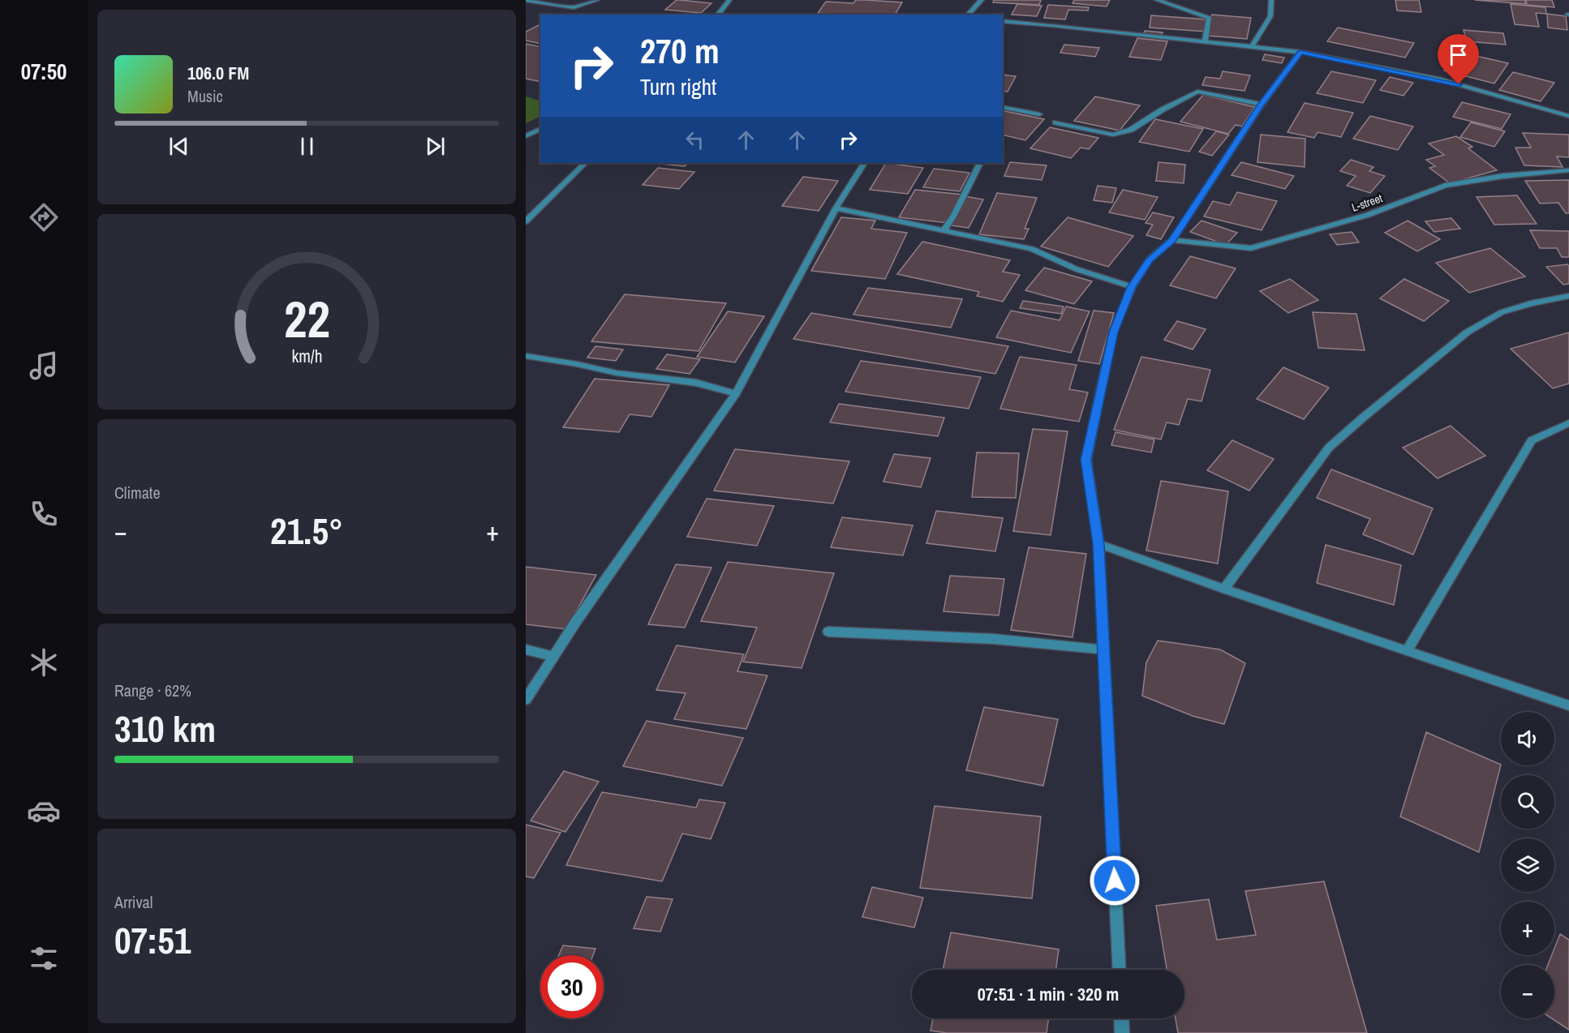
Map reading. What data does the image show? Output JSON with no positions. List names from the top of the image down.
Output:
{
  "streets": {
    "street": ["L-street"]
  },
  "page": {
    "tabs": "07:50",
    "turn": ["270 m", "Turn right"],
    "song": ["106.0 FM", "Music"],
    "tile": [
      "Climate",
      ["Range · 62%", "310 km"],
      ["Arrival", "07:51"]
    ],
    "heat": ["−", "21.5°", "+"],
    "map_buttons": ["+", "−"],
    "limit": "30",
    "trip": "07:51 · 1 min · 320 m",
    "gauge": ["22", "km/h"]
  }
}
